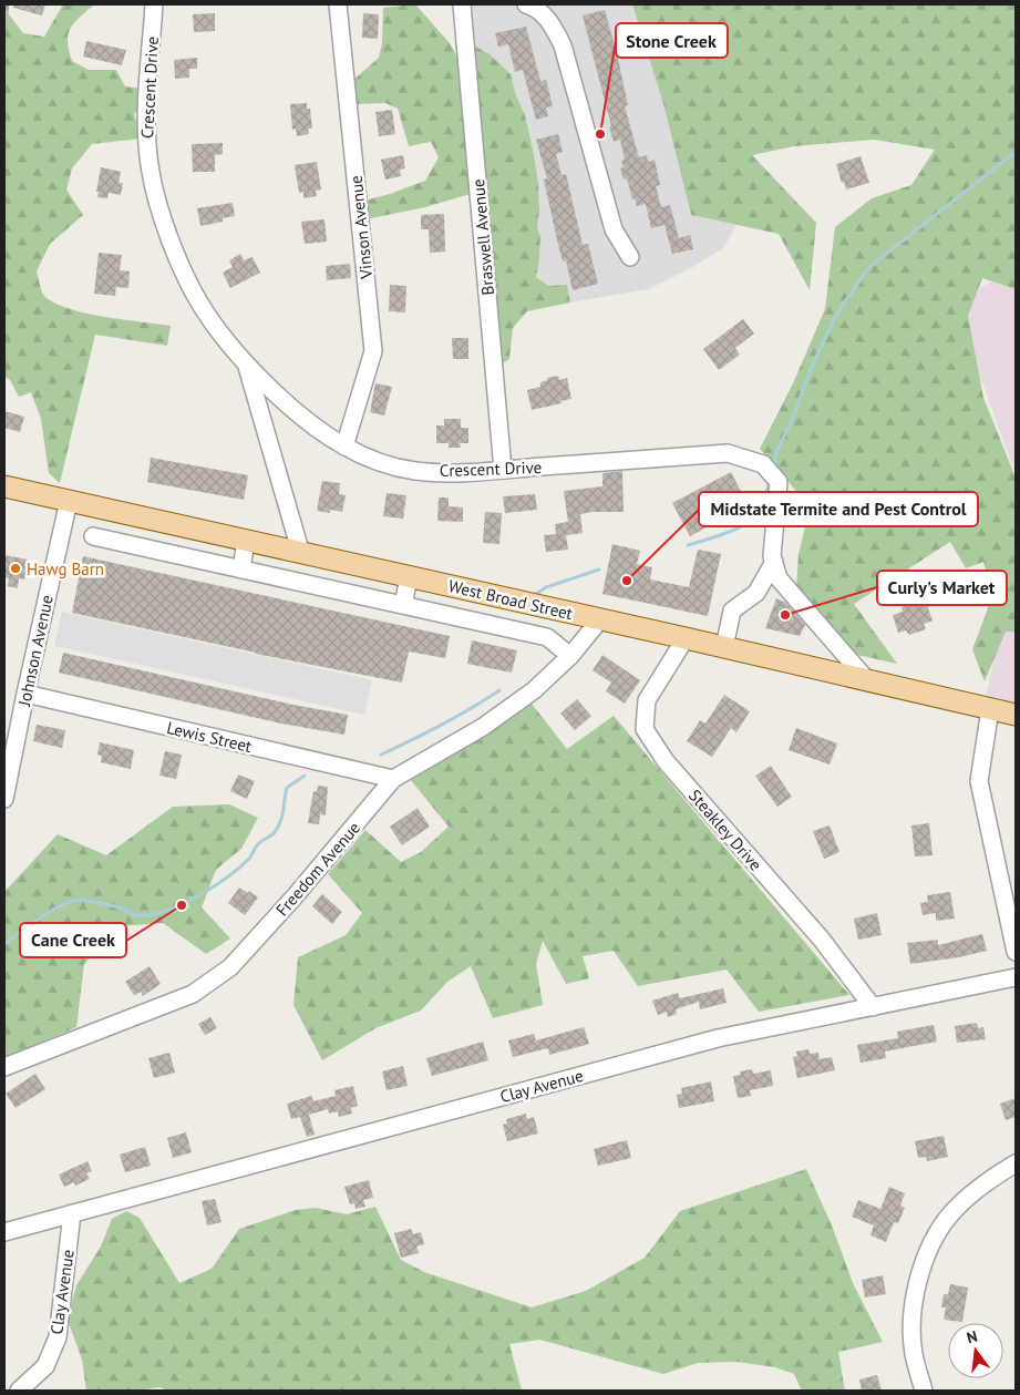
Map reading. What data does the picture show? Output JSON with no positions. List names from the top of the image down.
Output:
{
  "streets": {
    "main road": ["West Broad Street"],
    "street": [
      "Crescent Drive",
      "Vinson Avenue",
      "Braswell Avenue",
      "Johnson Avenue",
      "Lewis Street",
      "Steakley Drive",
      "Freedom Avenue",
      "Clay Avenue"
    ]
  },
  "crossings": [
    ["Crescent Drive", "Vinson Avenue"],
    ["Crescent Drive", "Braswell Avenue"],
    ["Crescent Drive", "West Broad Street"],
    ["West Broad Street", "Johnson Avenue"],
    ["West Broad Street", "Steakley Drive"],
    ["West Broad Street", "Freedom Avenue"],
    ["Johnson Avenue", "Lewis Street"],
    ["Lewis Street", "Freedom Avenue"],
    ["Steakley Drive", "Clay Avenue"]
  ],
  "places": [
    "Stone Creek",
    "Hawg Barn",
    "Midstate Termite and Pest Control",
    "Curly's Market",
    "Cane Creek"
  ],
  "north": "top"
}
